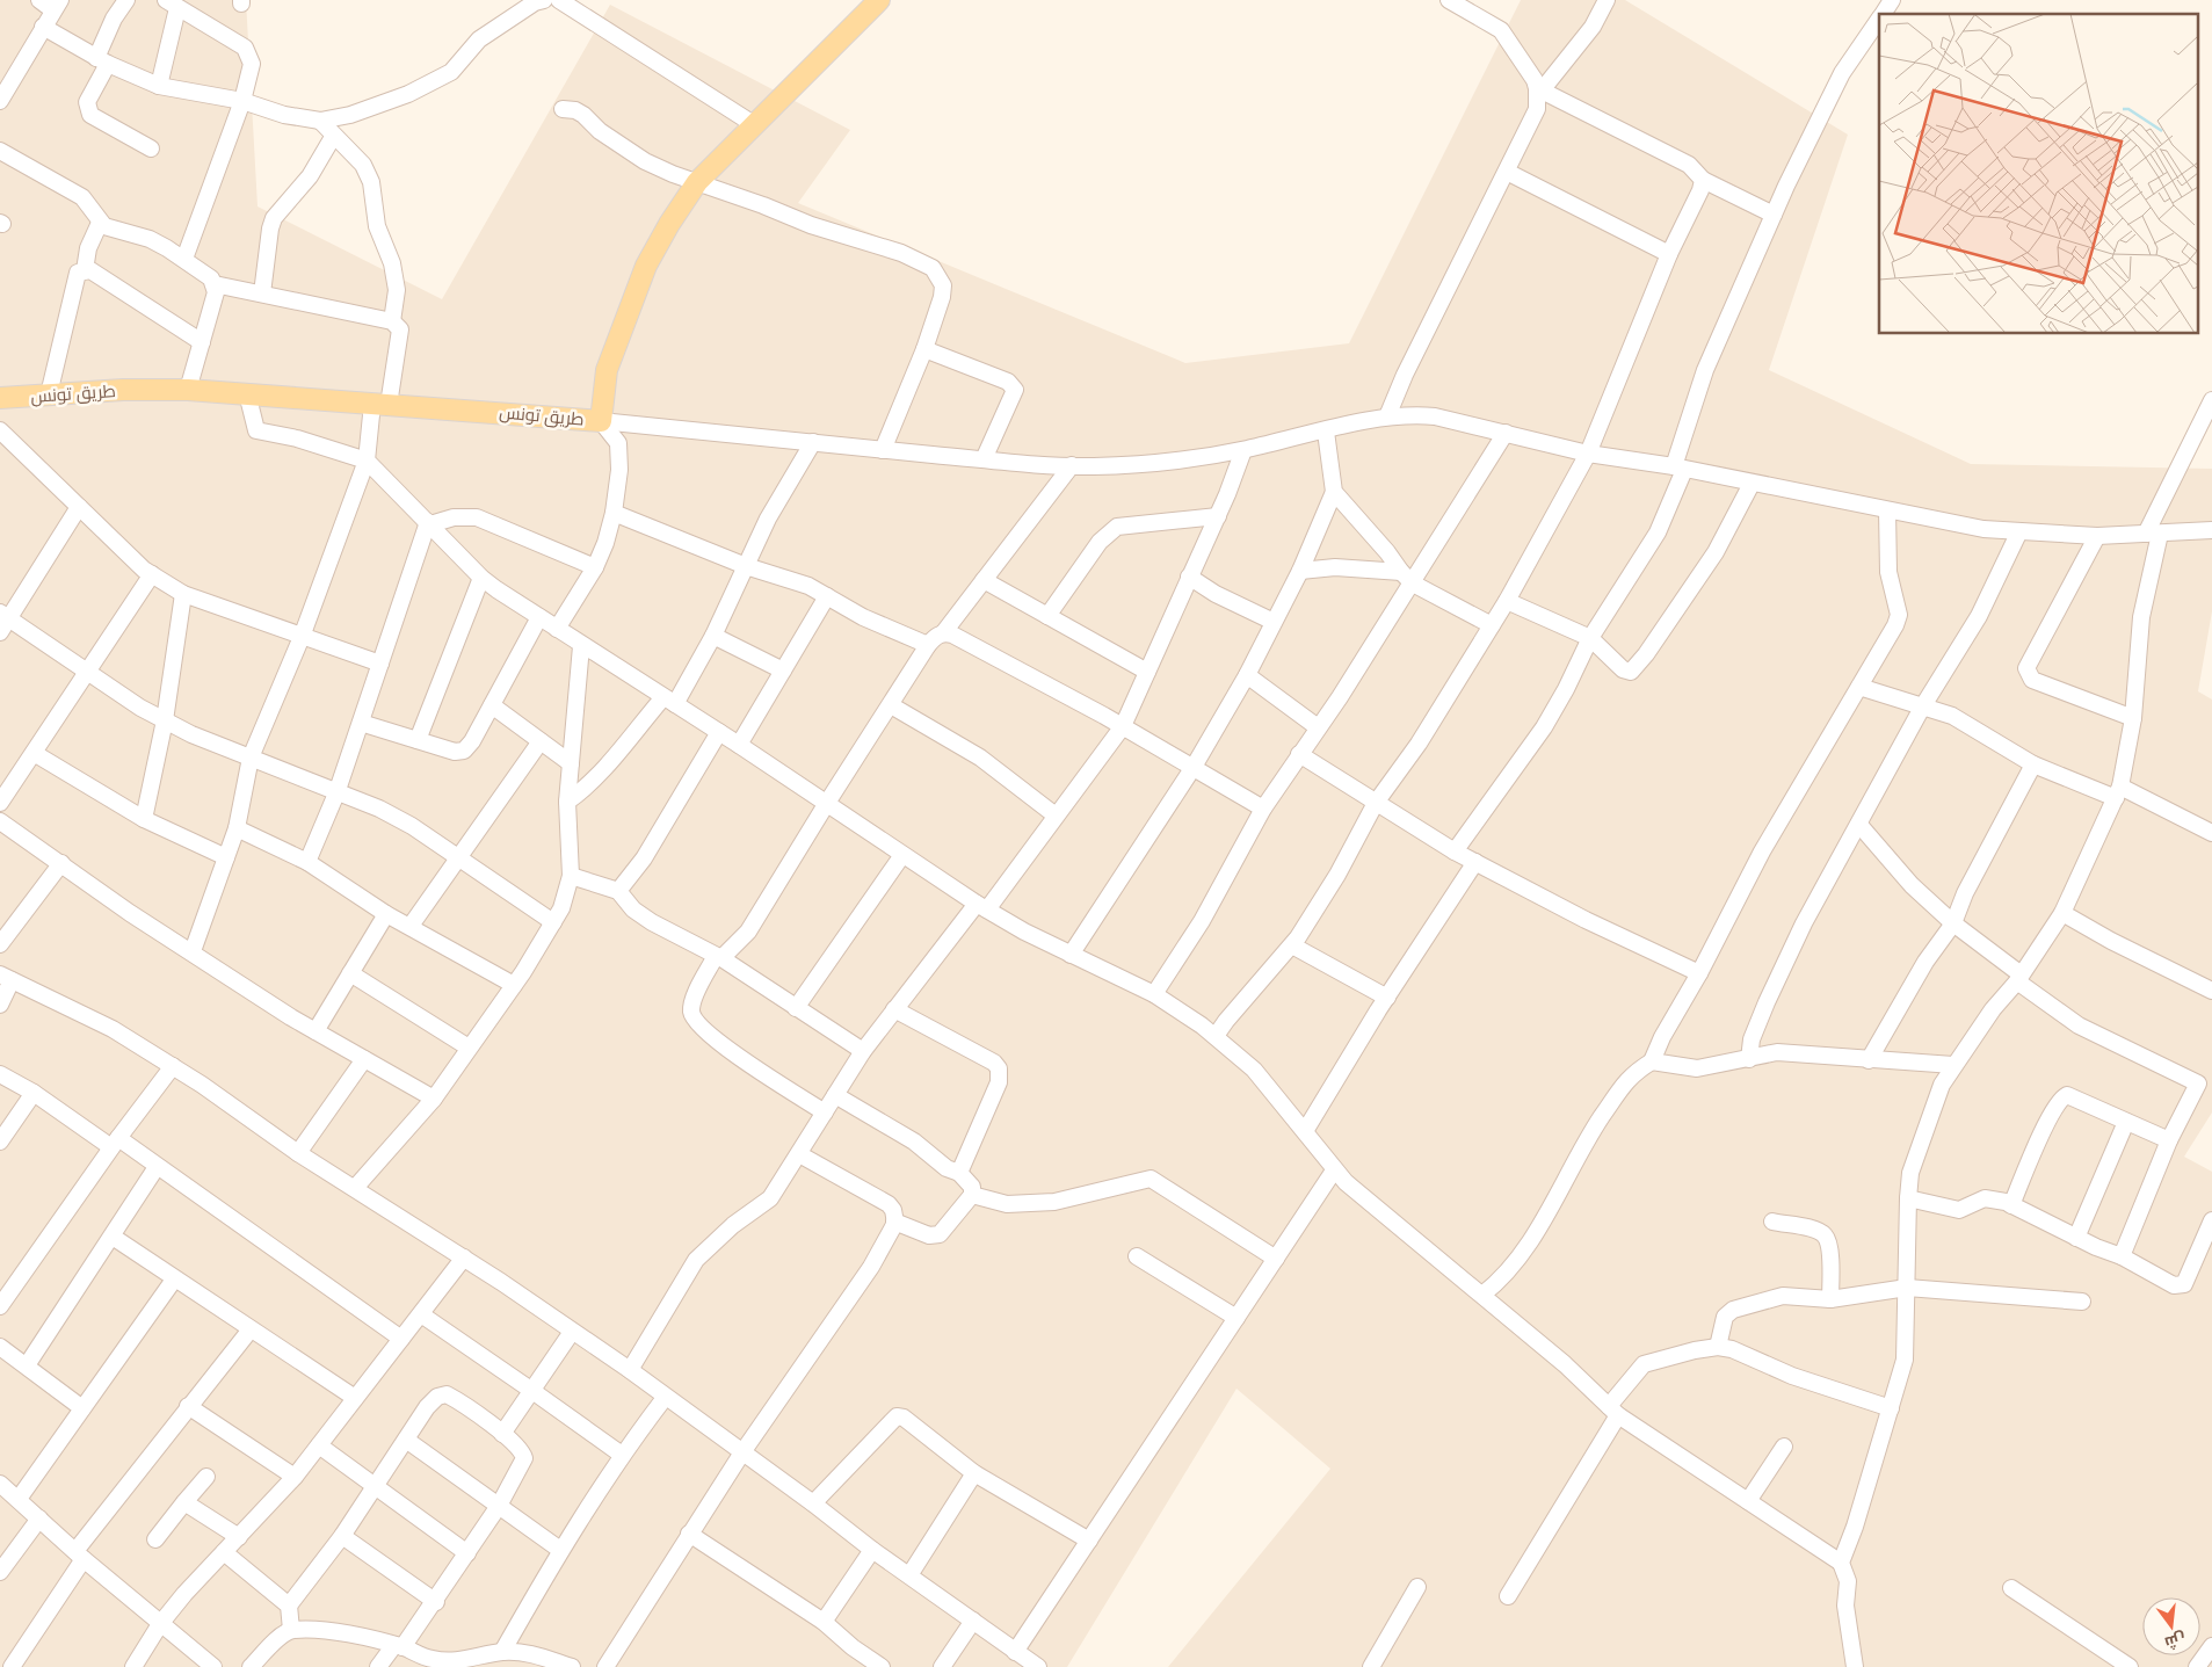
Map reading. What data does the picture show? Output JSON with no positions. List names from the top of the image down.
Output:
{
  "streets": {
    "main road": ["طريق تونس"]
  },
  "north": "bottom"
}
